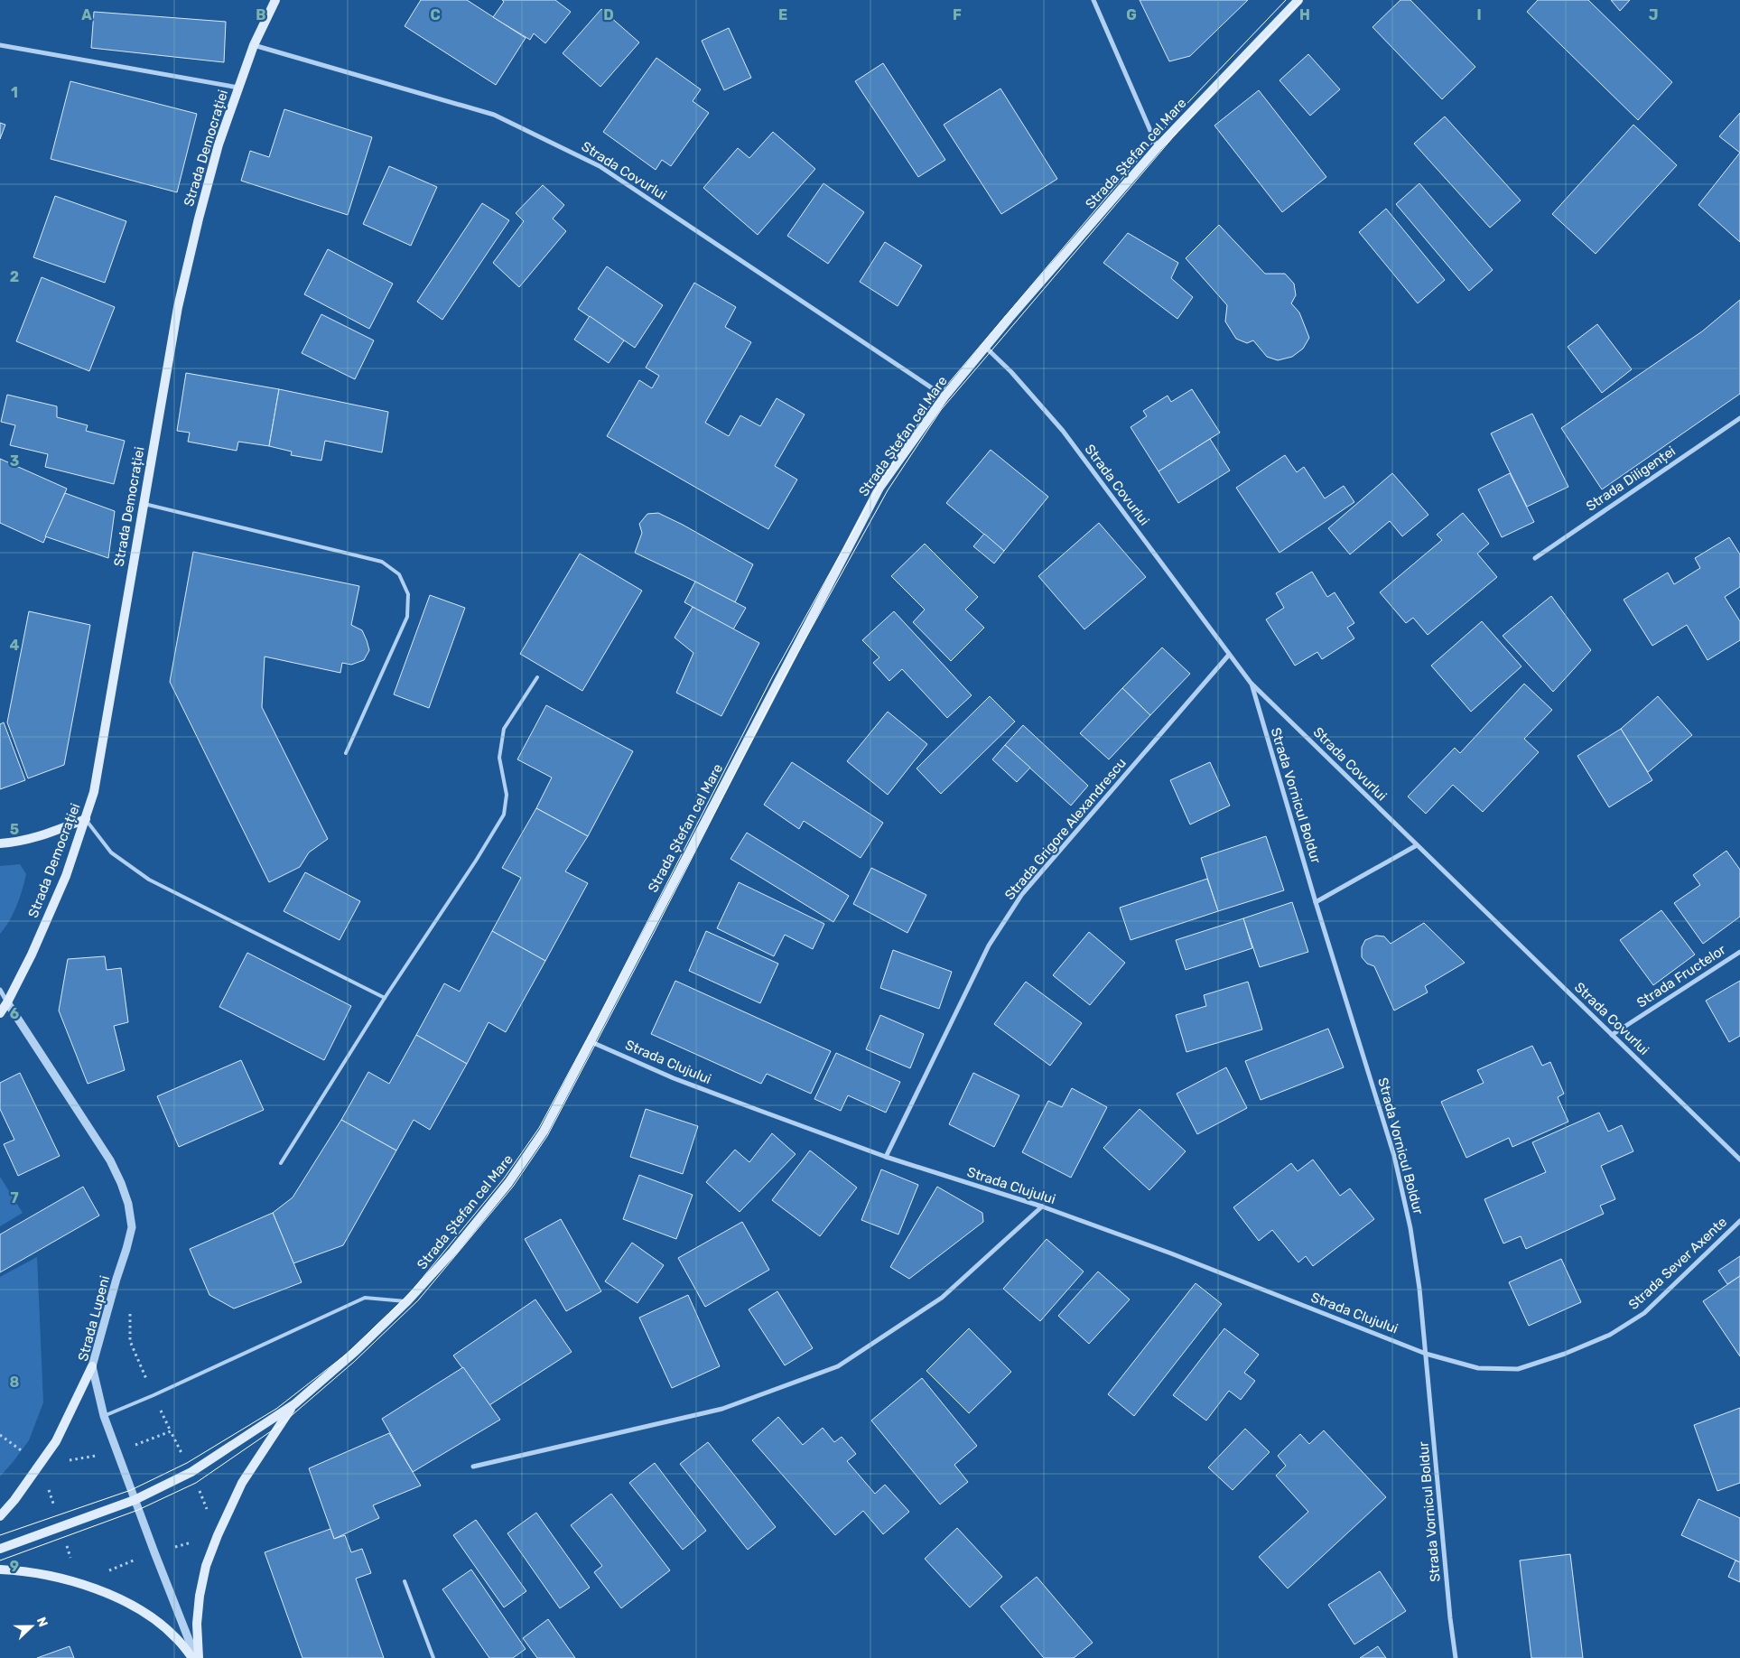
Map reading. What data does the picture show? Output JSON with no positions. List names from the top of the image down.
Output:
{
  "streets": {
    "main road": ["Strada Democrației", "Strada Ștefan cel Mare"],
    "street": [
      "Strada Covurlui",
      "Strada Diligenței",
      "Strada Vornicul Boldur",
      "Strada Grigore Alexandrescu",
      "Strada Fructelor",
      "Strada Clujului",
      "Strada Sever Axente",
      "Strada Lupeni"
    ]
  },
  "crossings": [
    ["Strada Democrației", "Strada Covurlui"],
    ["Strada Democrației", "Strada Lupeni"],
    ["Strada Ștefan cel Mare", "Strada Covurlui"],
    ["Strada Ștefan cel Mare", "Strada Clujului"],
    ["Strada Ștefan cel Mare", "Strada Lupeni"],
    ["Strada Covurlui", "Strada Vornicul Boldur"],
    ["Strada Covurlui", "Strada Grigore Alexandrescu"],
    ["Strada Covurlui", "Strada Fructelor"],
    ["Strada Vornicul Boldur", "Strada Clujului"],
    ["Strada Vornicul Boldur", "Strada Sever Axente"],
    ["Strada Grigore Alexandrescu", "Strada Clujului"],
    ["Strada Clujului", "Strada Sever Axente"]
  ],
  "north": "right",
  "grid": {
    "columns": [
      "A",
      "B",
      "C",
      "D",
      "E",
      "F",
      "G",
      "H",
      "I",
      "J"
    ],
    "rows": [
      "1",
      "2",
      "3",
      "4",
      "5",
      "6",
      "7",
      "8",
      "9"
    ]
  }
}
